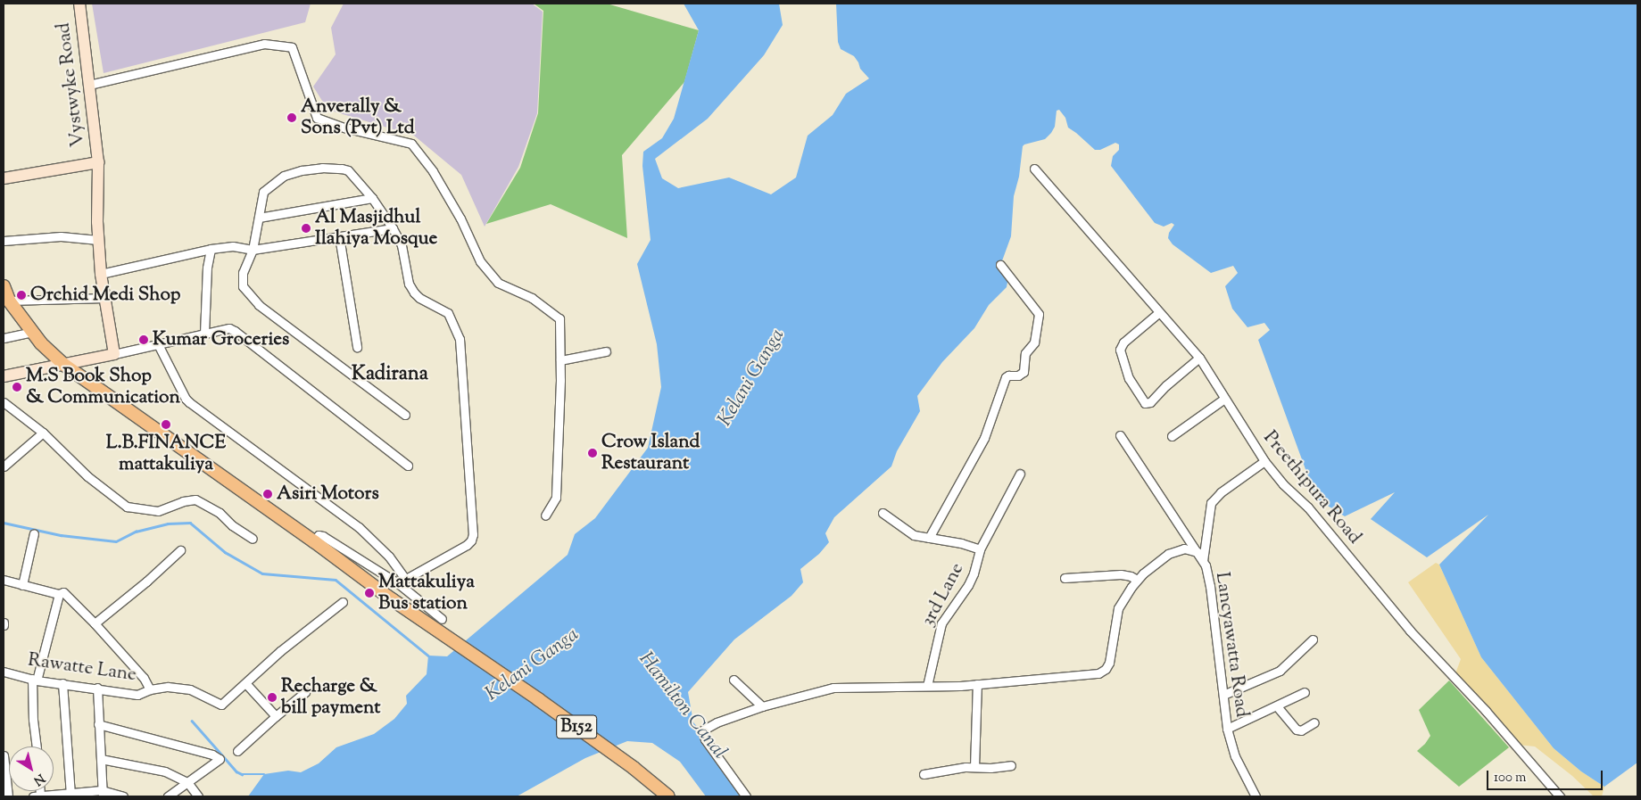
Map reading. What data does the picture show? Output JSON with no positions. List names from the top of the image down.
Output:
{
  "streets": {
    "main road": ["B152"],
    "street": [
      "Vystwyke Road",
      "Preethipura Road",
      "3rd Lane",
      "Lancyawatta Road",
      "Rawatte Lane"
    ]
  },
  "districts": ["Kadirana"],
  "water": ["Kelani Ganga", "Hamilton Canal"],
  "places": [
    "Anverally & Sons (Pvt) Ltd",
    "Al Masjidhul Ilahiya Mosque",
    "Orchid Medi Shop",
    "Kumar Groceries",
    "M.S Book Shop & Communication",
    "L.B.FINANCE mattakuliya",
    "Crow Island Restaurant",
    "Asiri Motors",
    "Mattakuliya Bus station",
    "Recharge & bill payment"
  ],
  "scale_bar": "100 m",
  "north": "bottom right"
}
